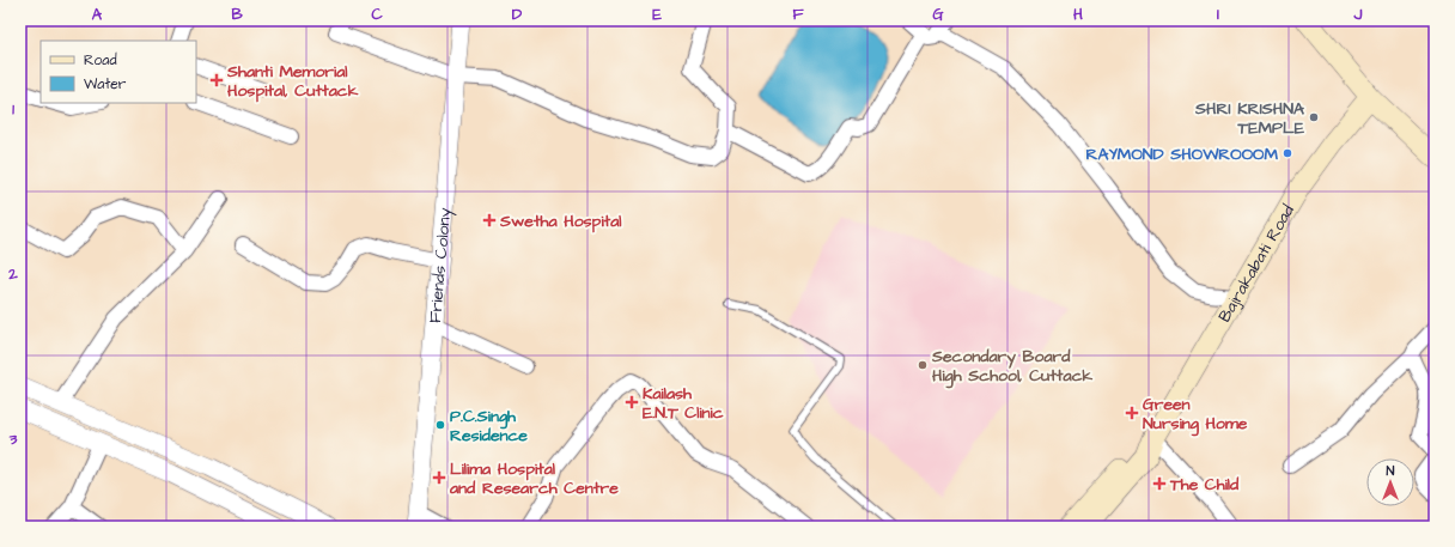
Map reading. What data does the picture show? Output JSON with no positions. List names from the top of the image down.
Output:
{
  "streets": {
    "main road": ["Bajrakabati Road"],
    "street": ["Friends Colony"]
  },
  "places": {
    "health": [
      "Shanti Memorial Hospital, Cuttack",
      "Swetha Hospital",
      "Kailash E.N.T Clinic",
      "Green Nursing Home",
      "Lilima Hospital and Research Centre",
      "The Child"
    ],
    "other": [
      "SHRI KRISHNA TEMPLE",
      "RAYMOND SHOWROOOM",
      "Secondary Board High School, Cuttack",
      "P.C.Singh Residence"
    ]
  },
  "legend": ["Road", "Water"],
  "north": "top",
  "grid": {
    "columns": [
      "A",
      "B",
      "C",
      "D",
      "E",
      "F",
      "G",
      "H",
      "I",
      "J"
    ],
    "rows": ["1", "2", "3"]
  }
}
